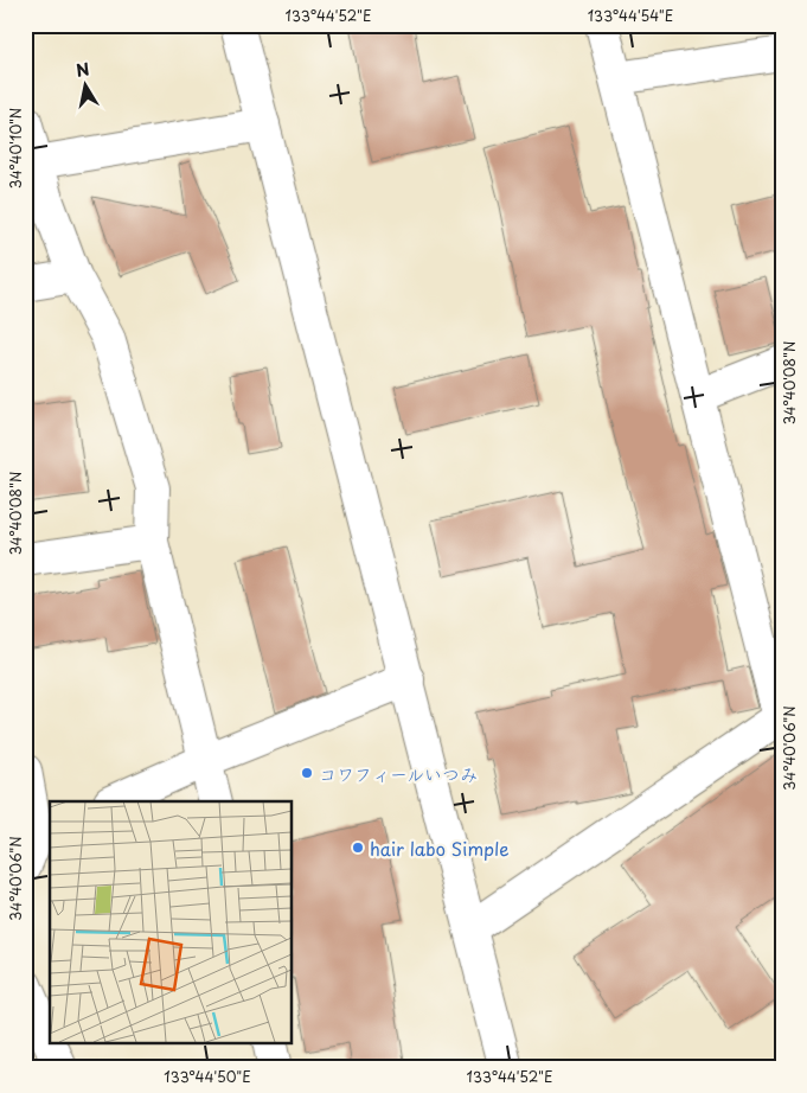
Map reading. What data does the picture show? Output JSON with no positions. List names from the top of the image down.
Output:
{
  "places": ["コワフィールいつみ", "hair labo Simple"],
  "north": "top",
  "coordinates": [
    "133°44'52\"E",
    "133°44'54\"E",
    "34°40'10\"N",
    "34°40'08\"N",
    "34°40'06\"N",
    "133°44'50\"E"
  ]
}
